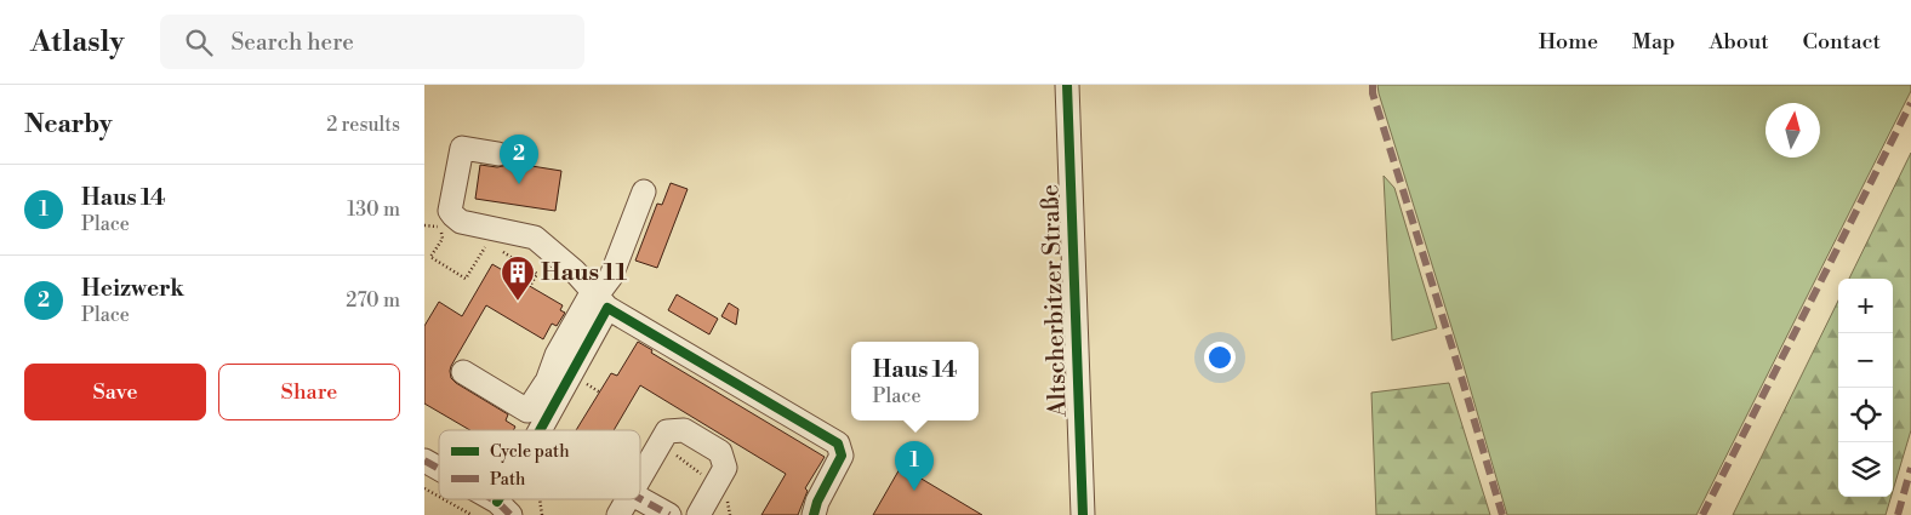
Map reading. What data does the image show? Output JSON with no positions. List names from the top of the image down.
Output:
{
  "streets": {
    "street": ["Altscherbitzer Straße"]
  },
  "places": {
    "building": ["Haus 11"]
  },
  "legend": ["Cycle path", "Path"],
  "north": "top",
  "page": {
    "header": "Atlasly",
    "search": "Search here",
    "nav": [
      "Home",
      "Map",
      "About",
      "Contact"
    ],
    "heading": ["Nearby", "2 results"],
    "pins": ["2", "1"],
    "list": [
      {
        "mark": "1",
        "name": "Haus 14",
        "note": "Place",
        "value": "130 m"
      },
      {
        "mark": "2",
        "name": "Heizwerk",
        "note": "Place",
        "value": "270 m"
      }
    ],
    "map_buttons": ["+", "−"],
    "popup": ["Haus 14", "Place"],
    "buttons": ["Save", "Share"]
  }
}
